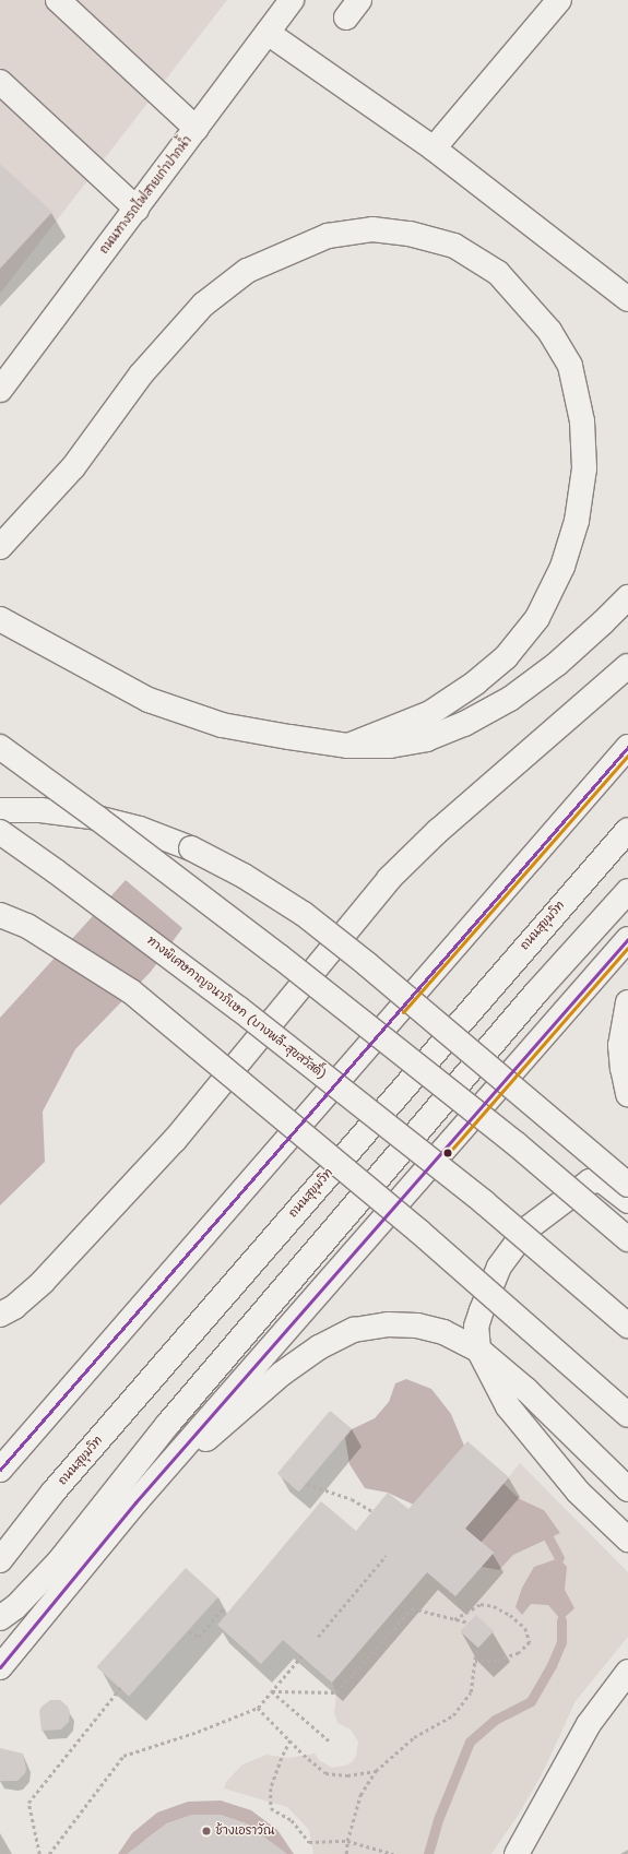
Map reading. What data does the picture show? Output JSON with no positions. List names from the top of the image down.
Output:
{
  "streets": {
    "main road": ["ถนนทางรถไฟสายเก่าปากน้ำ", "ถนนสุขุมวิท", "ทางพิเศษกาญจนาภิเษก (บางพลี-สุขสวัสดิ์)"]
  },
  "places": ["ช้างเอราวัณ"]
}
